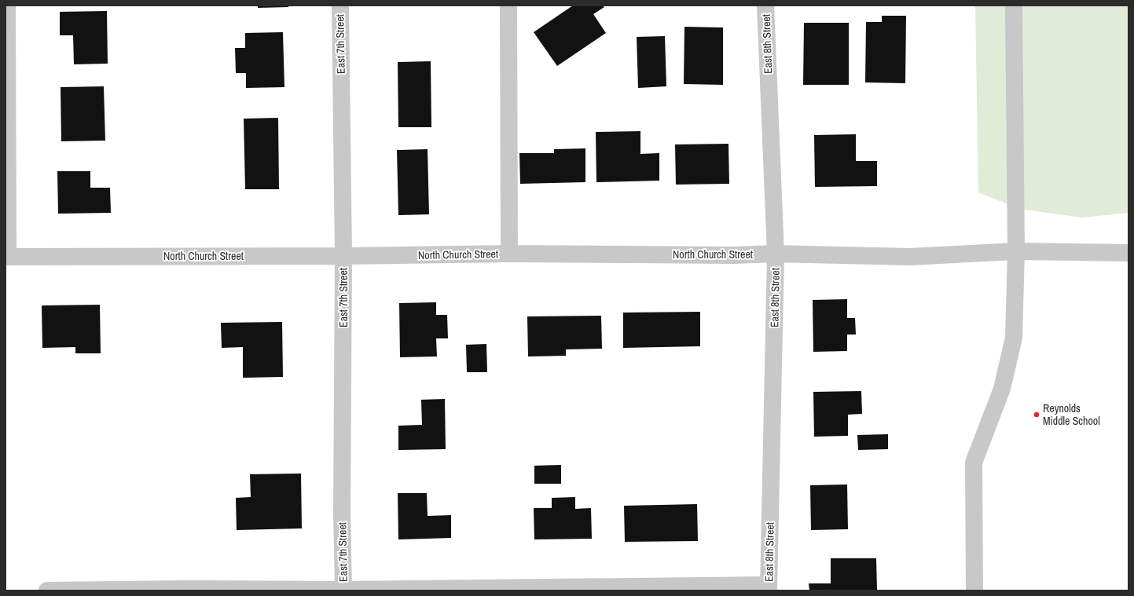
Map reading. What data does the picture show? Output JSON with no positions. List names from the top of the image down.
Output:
{
  "streets": {
    "street": ["East 7th Street", "East 8th Street", "North Church Street"]
  },
  "crossings": [
    ["East 7th Street", "North Church Street"],
    ["East 8th Street", "North Church Street"]
  ],
  "places": ["Reynolds Middle School"]
}
